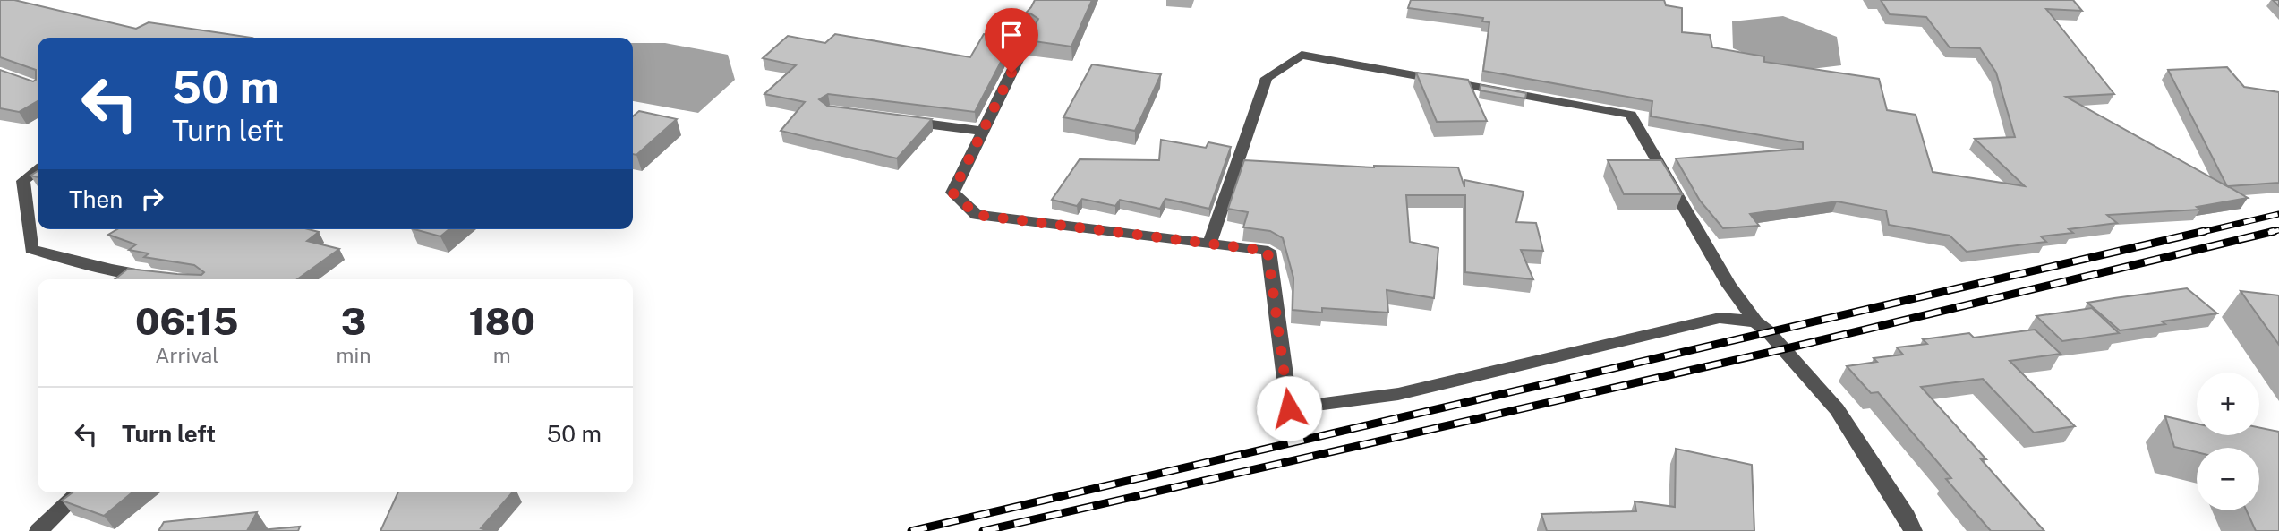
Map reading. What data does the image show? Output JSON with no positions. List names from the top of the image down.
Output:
{
  "page": {
    "turn": ["50 m", "Turn left"],
    "then": "Then",
    "eta": [
      "06:15",
      "Arrival",
      "3",
      "min",
      "180",
      "m"
    ],
    "map_buttons": ["+", "−"],
    "list": [
      {
        "name": "Turn left",
        "value": "50 m"
      }
    ]
  }
}
